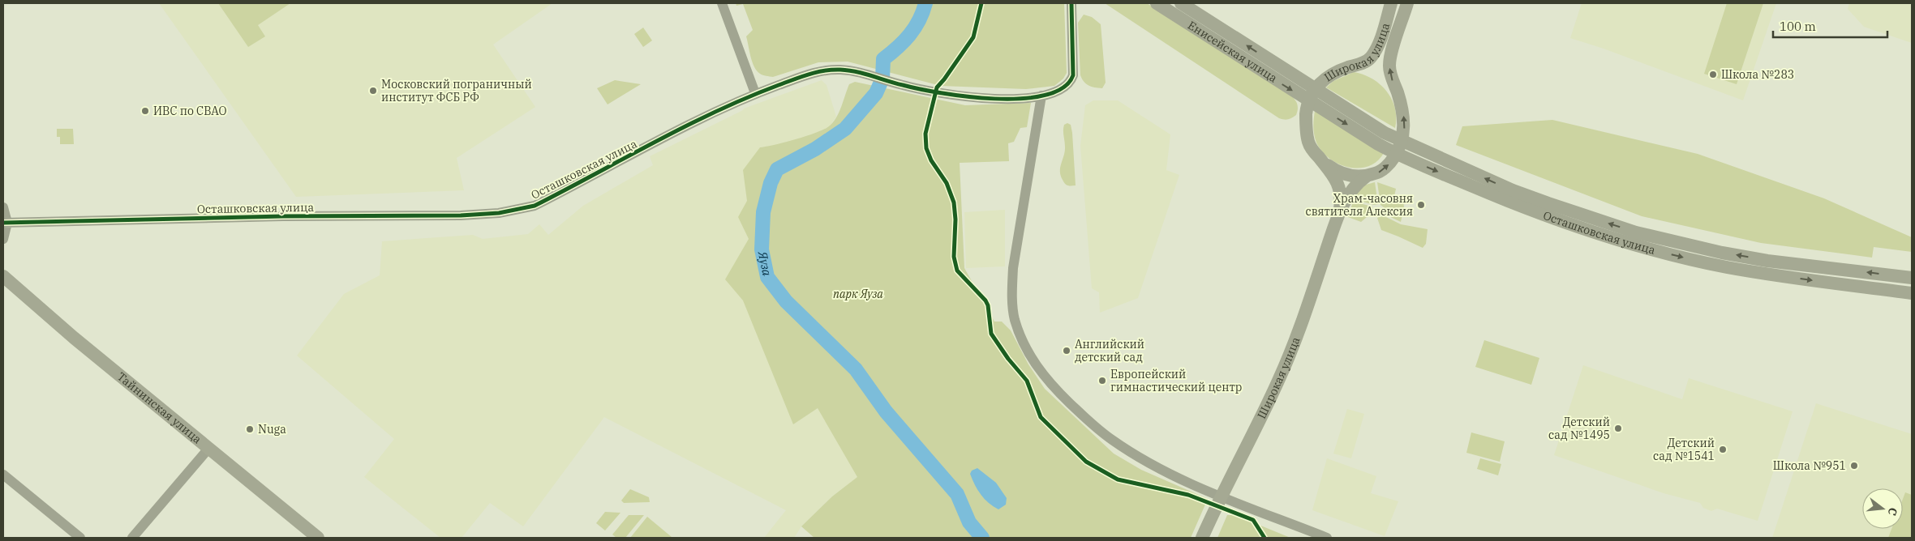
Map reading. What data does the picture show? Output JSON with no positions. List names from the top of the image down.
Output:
{
  "streets": {
    "main road": [
      "Широкая улица",
      "Енисейская улица",
      "Осташковская улица",
      "Тайнинская улица"
    ]
  },
  "crossings": [
    ["Широкая улица", "Енисейская улица"],
    ["Широкая улица", "Осташковская улица"],
    ["Енисейская улица", "Осташковская улица"]
  ],
  "water": ["Яуза"],
  "parks": ["парк Яуза"],
  "places": [
    "Школа №283",
    "Московский пограничный институт ФСБ РФ",
    "ИВС по СВАО",
    "Храм-часовня святителя Алексия",
    "Английский детский сад",
    "Европейский гимнастический центр",
    "Детский сад №1495",
    "Nuga",
    "Детский сад №1541",
    "Школа №951"
  ],
  "scale_bar": "100 m",
  "north": "right"
}
